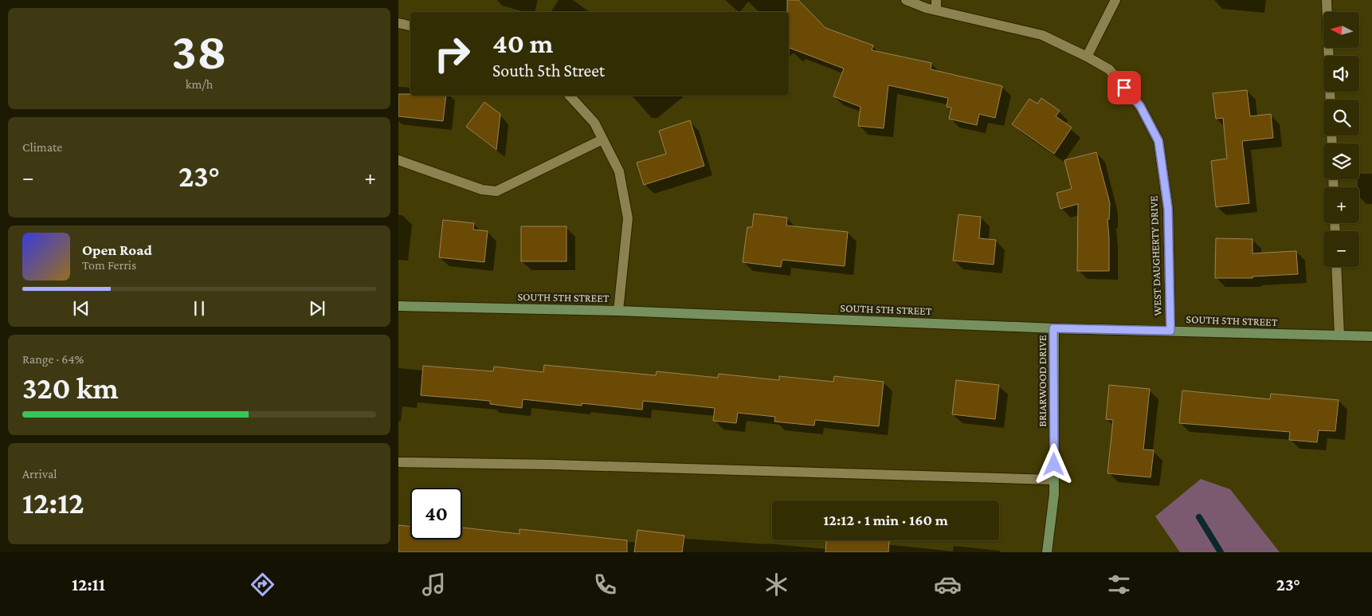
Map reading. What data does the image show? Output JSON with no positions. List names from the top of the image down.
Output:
{
  "streets": {
    "street": ["WEST DAUGHERTY DRIVE", "SOUTH 5TH STREET", "BRIARWOOD DRIVE"]
  },
  "crossings": [
    ["WEST DAUGHERTY DRIVE", "SOUTH 5TH STREET"],
    ["SOUTH 5TH STREET", "BRIARWOOD DRIVE"]
  ],
  "north": "left",
  "page": {
    "tile": [
      ["38", "km/h"],
      "Climate",
      ["Range · 64%", "320 km"],
      ["Arrival", "12:12"]
    ],
    "map_buttons": ["+", "−"],
    "turn": ["40 m", "South 5th Street"],
    "heat": ["−", "23°", "+"],
    "song": ["Open Road", "Tom Ferris"],
    "limit": "40",
    "trip": "12:12 · 1 min · 160 m",
    "tabs": ["12:11", "23°"]
  }
}
